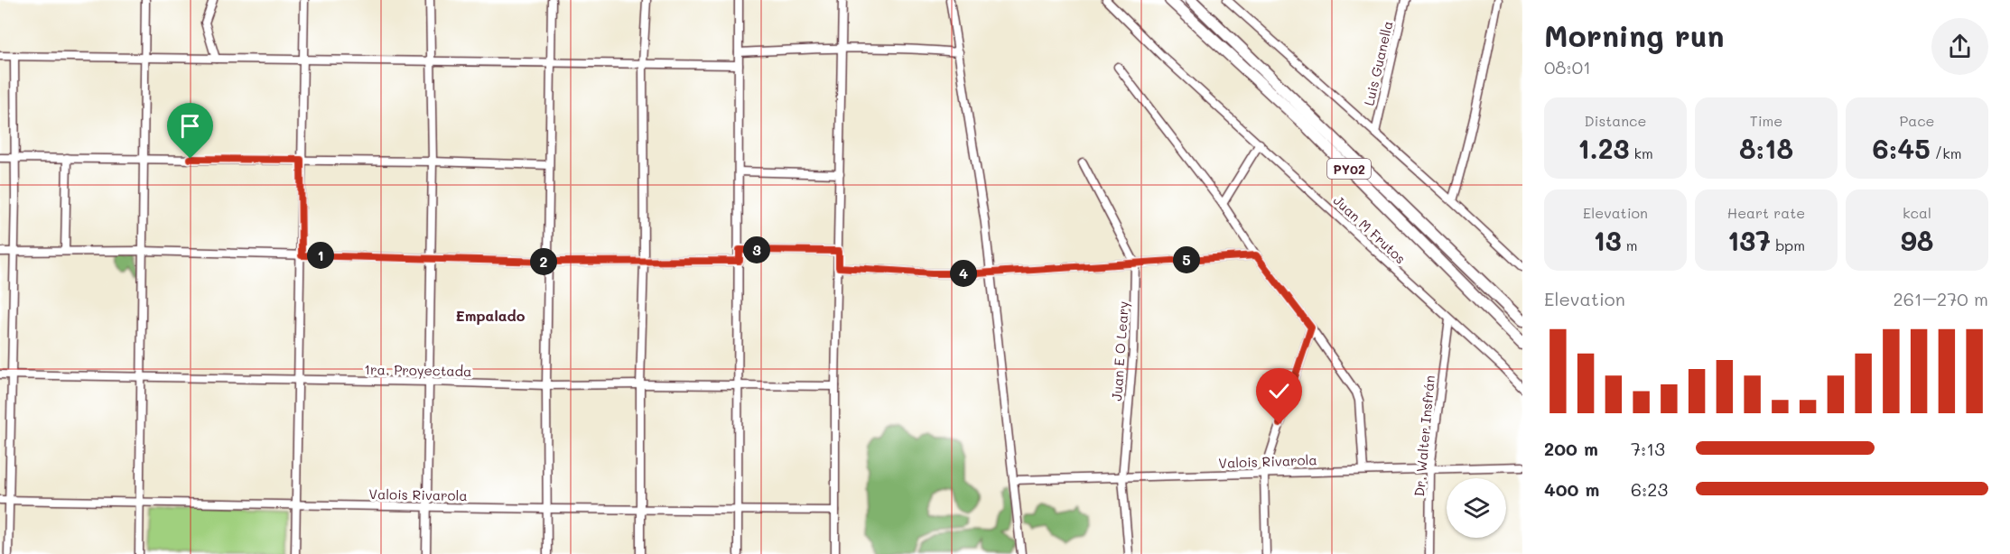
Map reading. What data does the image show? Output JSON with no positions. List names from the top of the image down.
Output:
{
  "streets": {
    "highway": ["PY02"],
    "street": [
      "Luis Guanella",
      "Juan M Frutos",
      "Juan E O Leary",
      "1ra. Proyectada",
      "Dr. Walter Insfrán",
      "Valois Rivarola"
    ]
  },
  "crossings": [
    ["Juan M Frutos", "Dr. Walter Insfrán"],
    ["Juan E O Leary", "Valois Rivarola"],
    ["Dr. Walter Insfrán", "Valois Rivarola"]
  ],
  "districts": ["Empalado"],
  "page": {
    "heading": ["Morning run", "08:01"],
    "stats": [
      ["Distance", "1.23 km"],
      ["Time", "8:18"],
      ["Pace", "6:45 /km"],
      ["Elevation", "13 m"],
      ["Heart rate", "137 bpm"],
      ["kcal", "98"]
    ],
    "pins": [
      "3",
      "1",
      "5",
      "2",
      "4"
    ],
    "chart": ["Elevation", "261–270 m"],
    "list": [
      {
        "name": "200 m",
        "note": "7:13"
      },
      {
        "name": "400 m",
        "note": "6:23"
      }
    ]
  }
}
